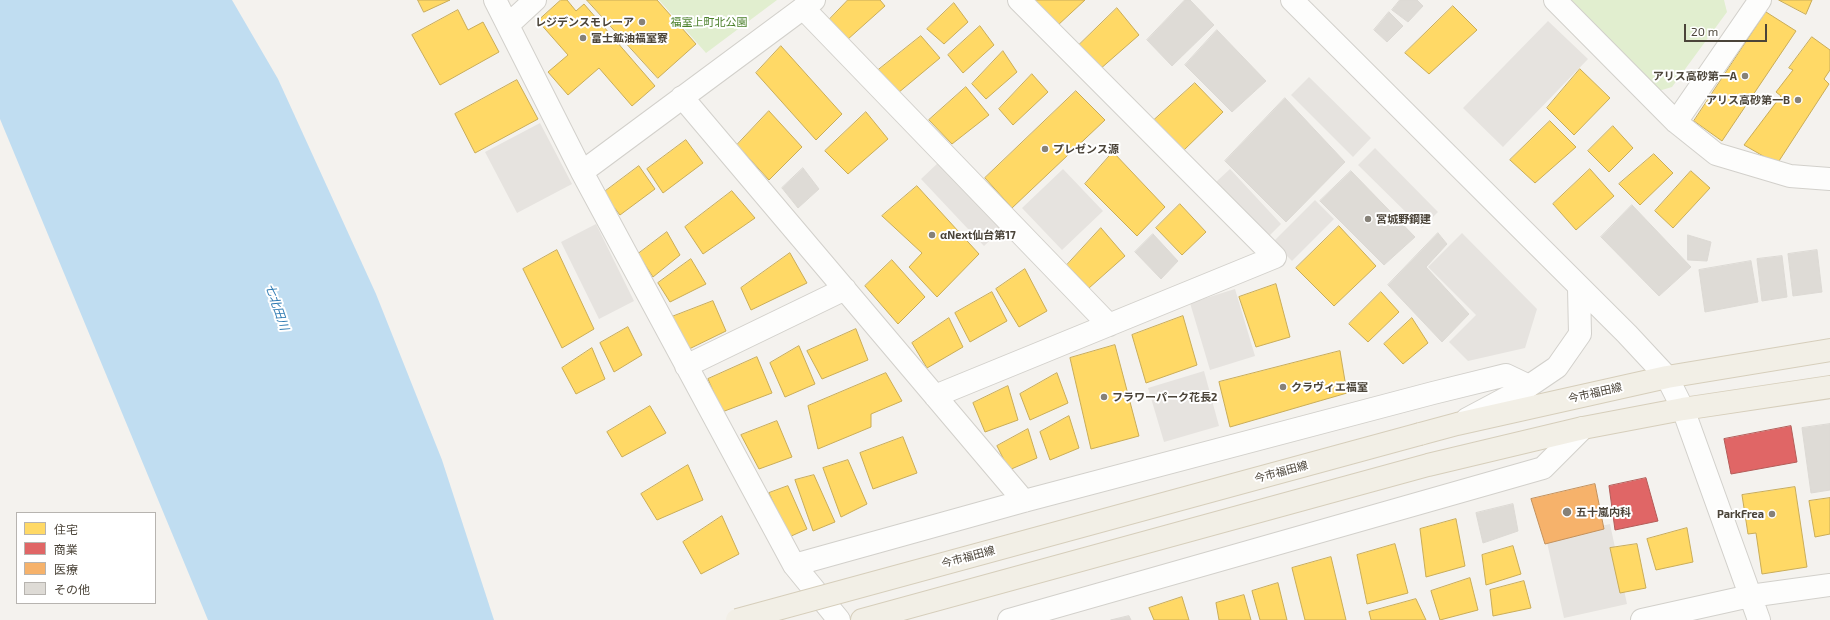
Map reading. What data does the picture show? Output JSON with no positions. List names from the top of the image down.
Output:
{
  "streets": {
    "main road": ["今市福田線"]
  },
  "water": ["七北田川"],
  "parks": ["福室上町北公園"],
  "places": [
    "レジデンスモレーア",
    "富士鉱油福室寮",
    "アリス高砂第一A",
    "アリス高砂第一B",
    "プレゼンス源",
    "宮城野鋼建",
    "αNext仙台第17",
    "クラヴィエ福室",
    "フラワーパーク花長2",
    "五十嵐内科",
    "ParkFrea"
  ],
  "legend": [
    "住宅",
    "商業",
    "医療",
    "その他"
  ],
  "scale_bar": "20 m"
}
